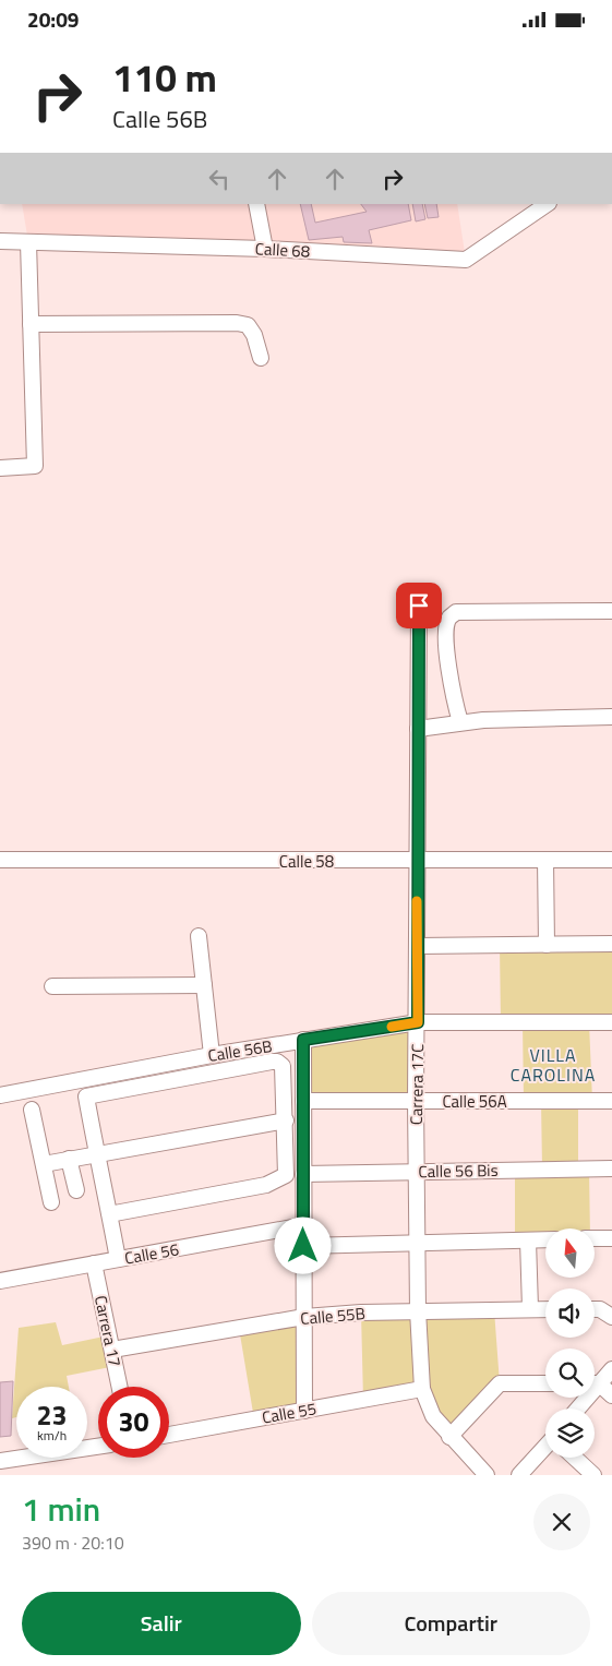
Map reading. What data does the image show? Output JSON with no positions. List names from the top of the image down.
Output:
{
  "streets": {
    "street": [
      "Calle 68",
      "Calle 58",
      "Calle 56B",
      "Carrera 17C",
      "Calle 56A",
      "Calle 56 Bis",
      "Calle 56",
      "Calle 55B",
      "Carrera 17",
      "Calle 55"
    ]
  },
  "crossings": [
    ["Calle 58", "Carrera 17C"],
    ["Calle 56B", "Carrera 17C"],
    ["Carrera 17C", "Calle 56A"],
    ["Carrera 17C", "Calle 56 Bis"],
    ["Carrera 17C", "Calle 55B"],
    ["Carrera 17C", "Calle 55"],
    ["Calle 56", "Carrera 17"],
    ["Calle 55B", "Carrera 17"]
  ],
  "districts": ["VILLA CAROLINA"],
  "north": "top",
  "page": {
    "status": "20:09",
    "turn": ["110 m", "Calle 56B"],
    "speed": "23 km/h",
    "limit": "30",
    "heading": ["1 min", "390 m · 20:10"],
    "buttons": ["Salir", "Compartir"]
  }
}
